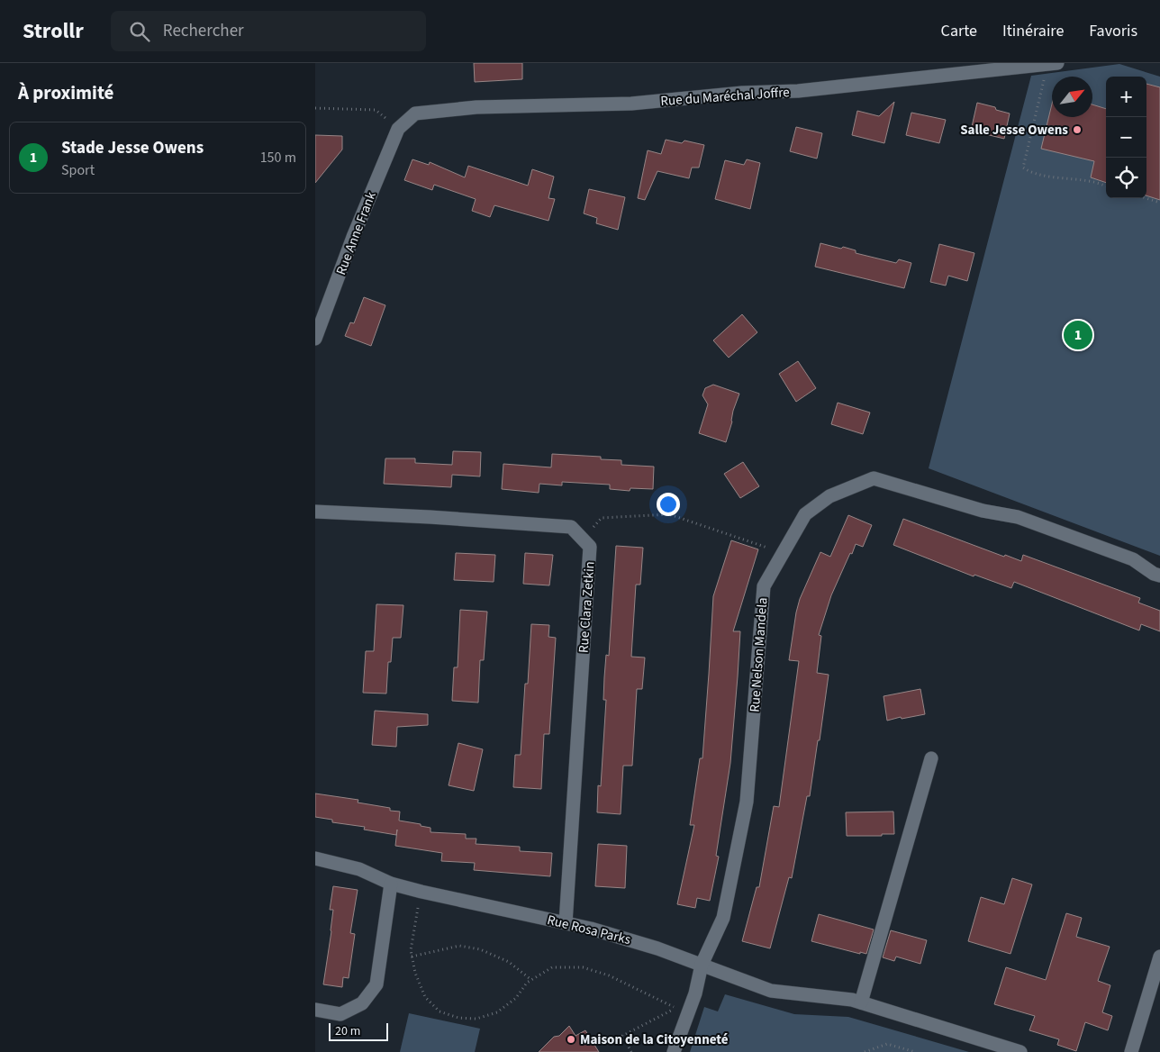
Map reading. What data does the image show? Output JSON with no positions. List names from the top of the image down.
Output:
{
  "streets": {
    "street": [
      "Rue du Maréchal Joffre",
      "Rue Anne Frank",
      "Rue Clara Zetkin",
      "Rue Nelson Mandela",
      "Rue Rosa Parks"
    ]
  },
  "crossings": [
    ["Rue du Maréchal Joffre", "Rue Anne Frank"],
    ["Rue Clara Zetkin", "Rue Rosa Parks"],
    ["Rue Nelson Mandela", "Rue Rosa Parks"]
  ],
  "places": ["Salle Jesse Owens", "Maison de la Citoyenneté"],
  "scale_bar": "20 m",
  "north": "top right",
  "page": {
    "header": "Strollr",
    "search": "Rechercher",
    "nav": ["Carte", "Itinéraire", "Favoris"],
    "heading": "À proximité",
    "map_buttons": ["+", "−"],
    "list": [
      {
        "mark": "1",
        "name": "Stade Jesse Owens",
        "note": "Sport",
        "value": "150 m"
      }
    ],
    "pins": "1",
    "scale": "20 m"
  }
}
